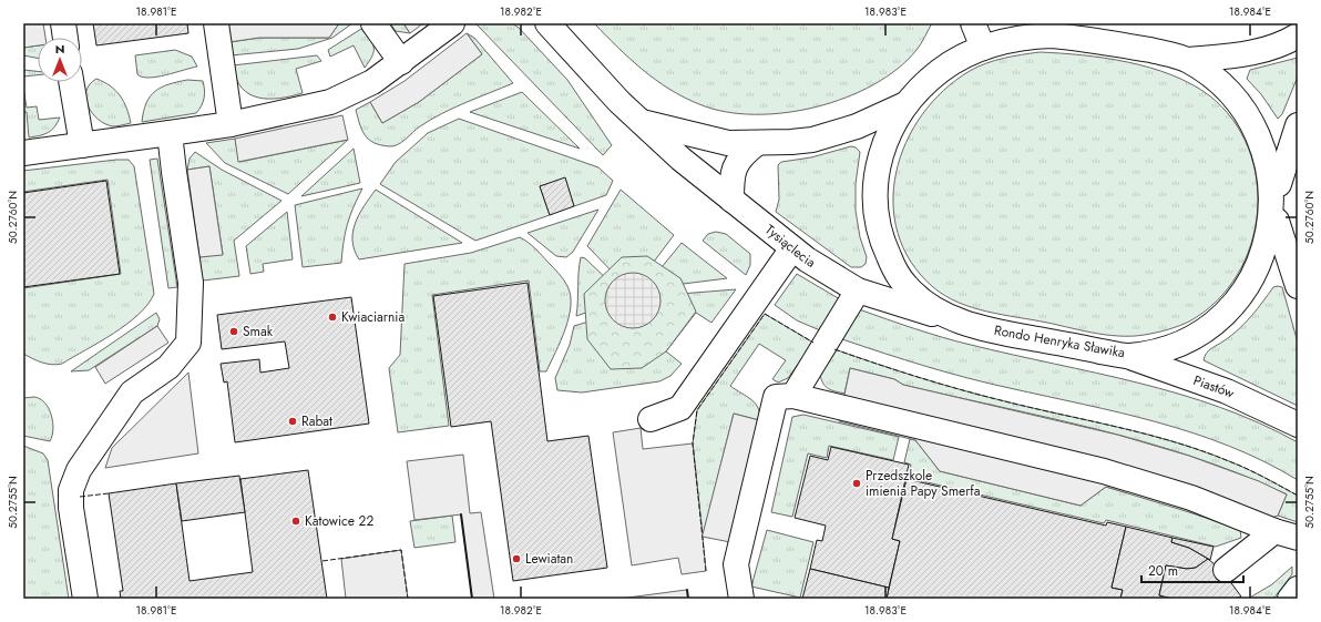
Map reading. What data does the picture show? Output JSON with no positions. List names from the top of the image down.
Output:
{
  "streets": {
    "street": ["Tysiąclecia", "Rondo Henryka Sławika", "Piastów"]
  },
  "crossings": [
    ["Tysiąclecia", "Rondo Henryka Sławika"],
    ["Rondo Henryka Sławika", "Piastów"]
  ],
  "places": [
    "Kwiaciarnia",
    "Smak",
    "Rabat",
    "Przedszkole imienia Papy Smerfa",
    "Katowice 22",
    "Lewiatan"
  ],
  "scale_bar": "20 m",
  "north": "top",
  "coordinates": [
    "18.981°E",
    "18.982°E",
    "18.983°E",
    "18.984°E",
    "50.2760°N",
    "50.2755°N"
  ]
}
